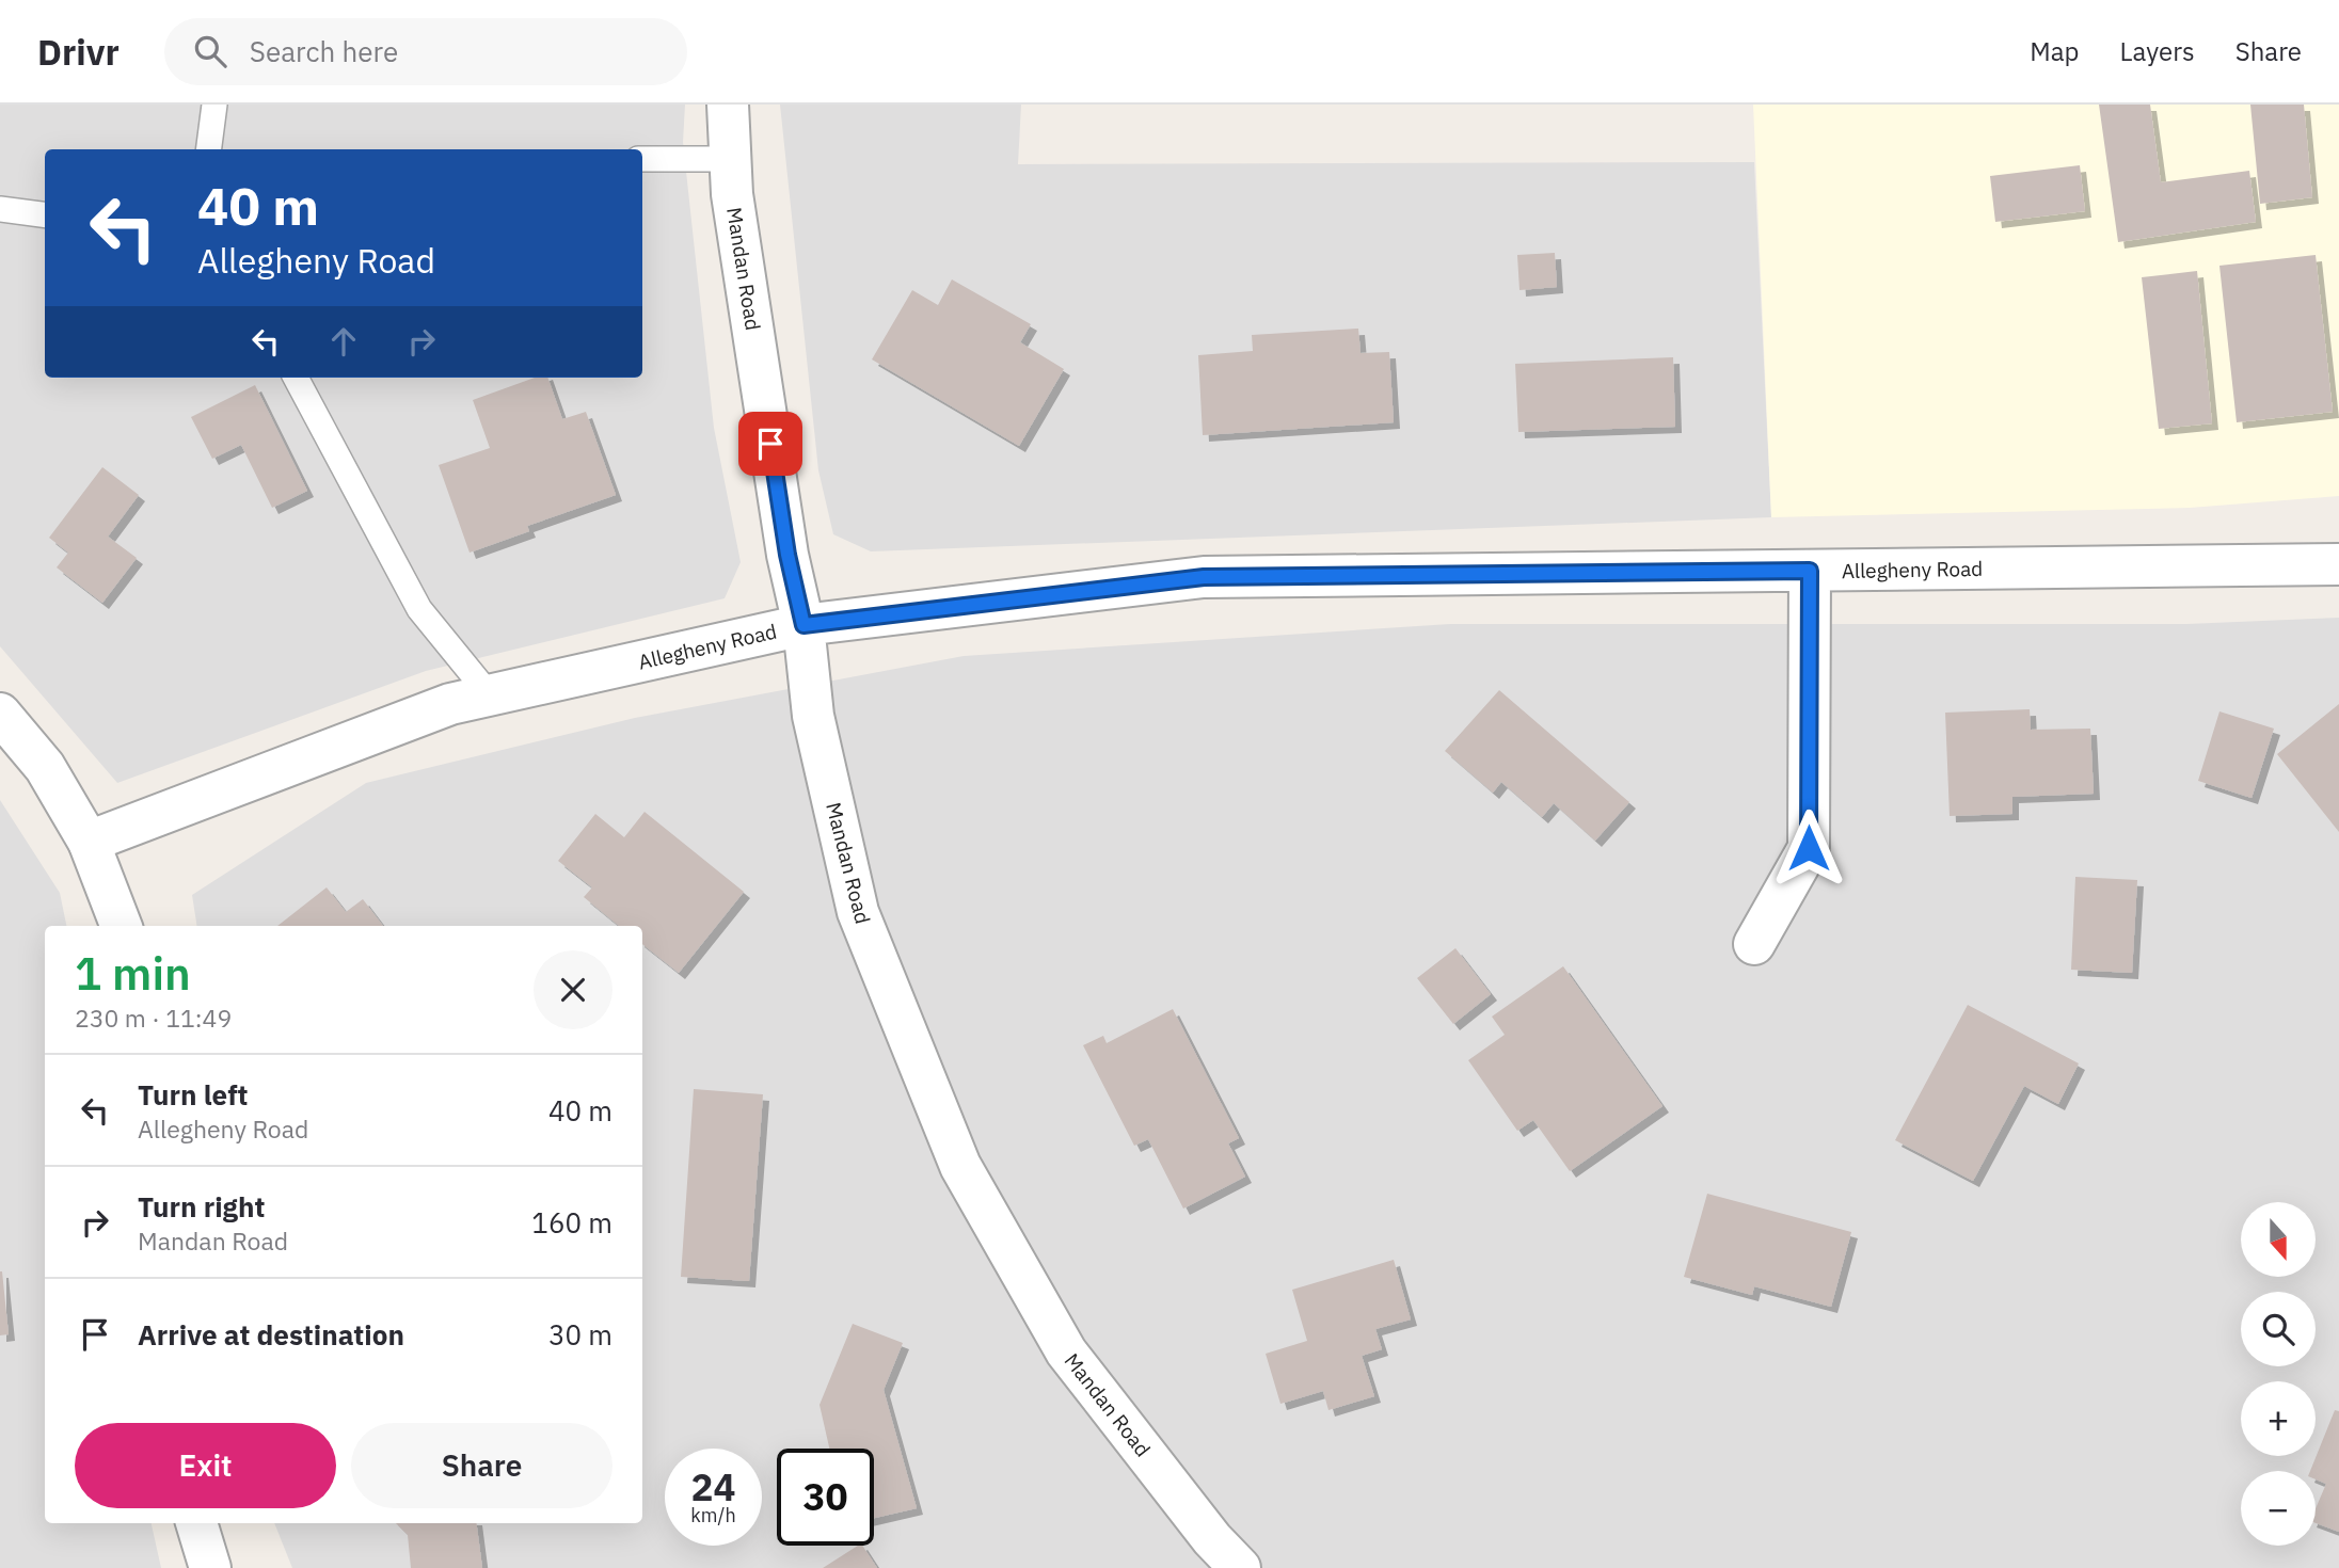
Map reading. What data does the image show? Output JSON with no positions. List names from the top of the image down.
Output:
{
  "streets": {
    "street": ["Mandan Road", "Allegheny Road"]
  },
  "crossings": [
    ["Mandan Road", "Allegheny Road"]
  ],
  "north": "bottom",
  "page": {
    "header": "Drivr",
    "search": "Search here",
    "nav": ["Map", "Layers", "Share"],
    "turn": ["40 m", "Allegheny Road"],
    "heading": ["1 min", "230 m · 11:49"],
    "list": [
      {
        "name": "Turn left",
        "note": "Allegheny Road",
        "value": "40 m"
      },
      {
        "name": "Turn right",
        "note": "Mandan Road",
        "value": "160 m"
      },
      {
        "name": "Arrive at destination",
        "value": "30 m"
      }
    ],
    "map_buttons": ["+", "−"],
    "buttons": ["Exit", "Share"],
    "speed": "24 km/h",
    "limit": "30"
  }
}
